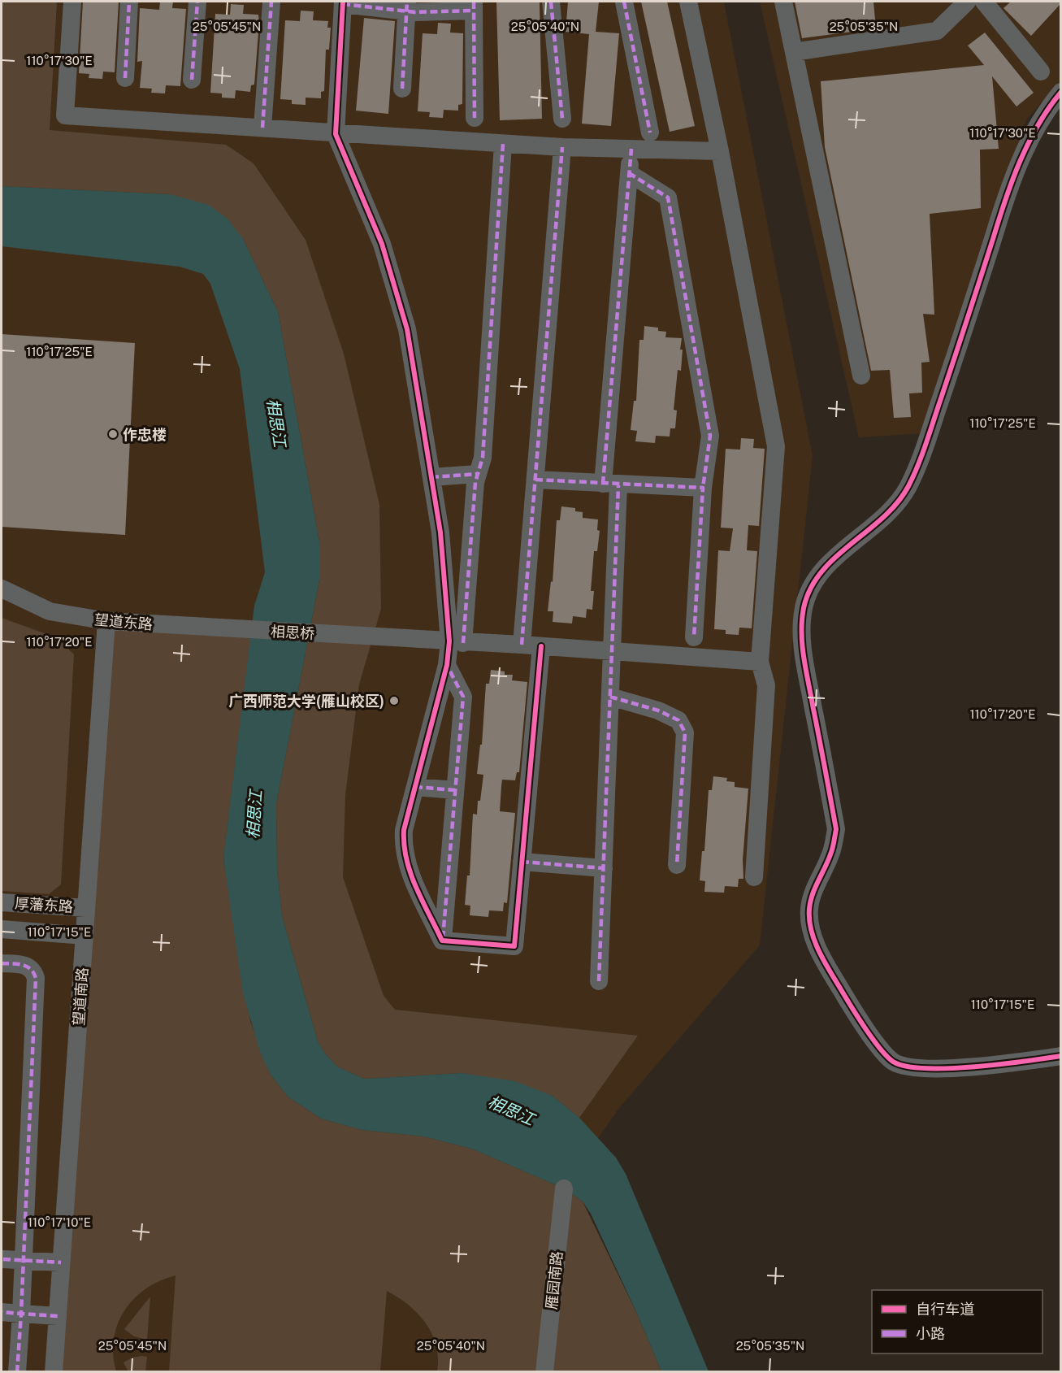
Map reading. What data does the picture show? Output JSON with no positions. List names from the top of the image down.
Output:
{
  "streets": {
    "street": [
      "望道东路",
      "相思桥",
      "厚藩东路",
      "望道南路",
      "雁园南路"
    ]
  },
  "crossings": [
    ["望道东路", "相思桥"],
    ["望道东路", "望道南路"],
    ["厚藩东路", "望道南路"]
  ],
  "water": ["相思江"],
  "places": ["作忠楼", "广西师范大学(雁山校区)"],
  "legend": ["自行车道", "小路"],
  "coordinates": [
    "25°05'45\"N",
    "25°05'40\"N",
    "25°05'35\"N",
    "110°17'30\"E",
    "110°17'25\"E",
    "110°17'20\"E",
    "110°17'15\"E",
    "110°17'10\"E"
  ]
}
